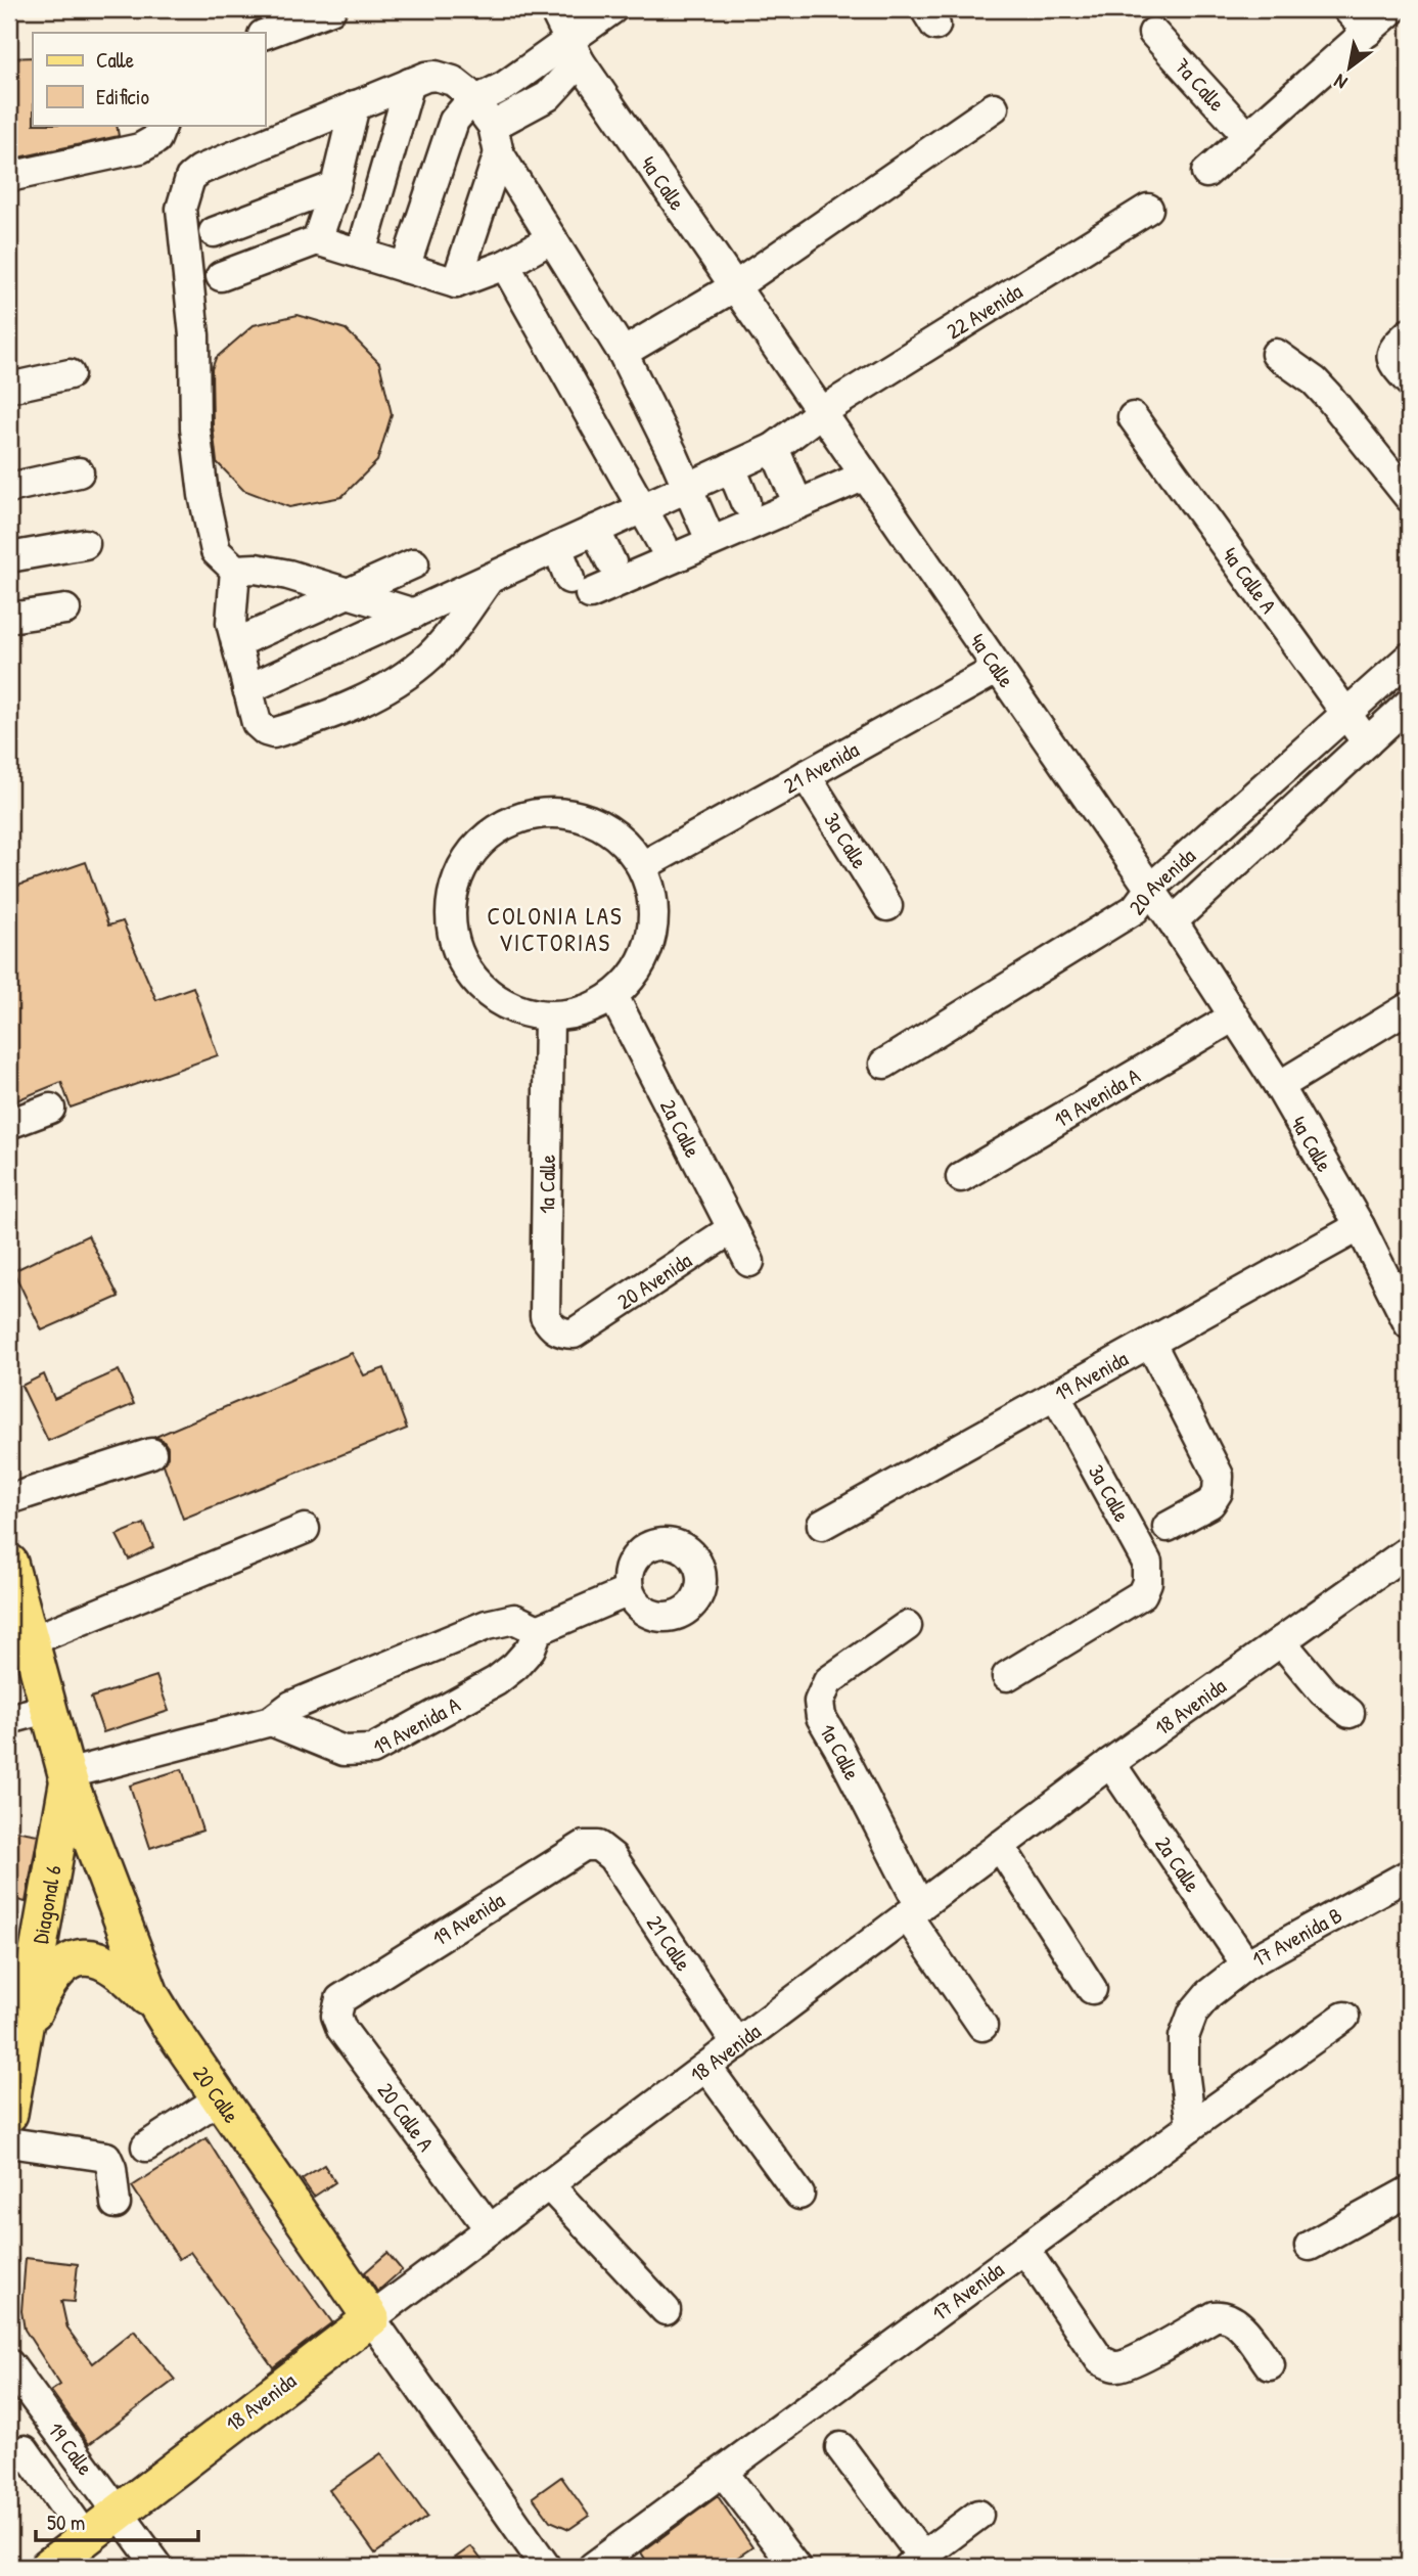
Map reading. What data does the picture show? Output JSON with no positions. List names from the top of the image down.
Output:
{
  "streets": {
    "main road": ["18 Avenida", "Diagonal 6", "20 Calle"],
    "street": [
      "7a Calle",
      "4a Calle",
      "22 Avenida",
      "4a Calle A",
      "21 Avenida",
      "3a Calle",
      "20 Avenida",
      "19 Avenida A",
      "2a Calle",
      "1a Calle",
      "19 Avenida",
      "17 Avenida B",
      "21 Calle",
      "20 Calle A",
      "17 Avenida",
      "19 Calle"
    ]
  },
  "crossings": [
    ["4a Calle", "22 Avenida"],
    ["4a Calle", "21 Avenida"],
    ["4a Calle", "20 Avenida"],
    ["4a Calle", "19 Avenida A"],
    ["4a Calle", "19 Avenida"],
    ["4a Calle A", "20 Avenida"],
    ["21 Avenida", "3a Calle"],
    ["21 Avenida", "2a Calle"],
    ["21 Avenida", "1a Calle"],
    ["3a Calle", "19 Avenida"],
    ["20 Avenida", "2a Calle"],
    ["20 Avenida", "1a Calle"],
    ["2a Calle", "1a Calle"],
    ["2a Calle", "18 Avenida"],
    ["2a Calle", "17 Avenida B"],
    ["1a Calle", "18 Avenida"],
    ["19 Avenida", "21 Calle"],
    ["19 Avenida", "20 Calle A"],
    ["18 Avenida", "21 Calle"],
    ["18 Avenida", "20 Calle"],
    ["18 Avenida", "20 Calle A"],
    ["18 Avenida", "19 Calle"],
    ["Diagonal 6", "20 Calle"],
    ["17 Avenida B", "17 Avenida"]
  ],
  "districts": ["COLONIA LAS VICTORIAS"],
  "legend": ["Calle", "Edificio"],
  "scale_bar": "50 m",
  "north": "bottom left"
}
